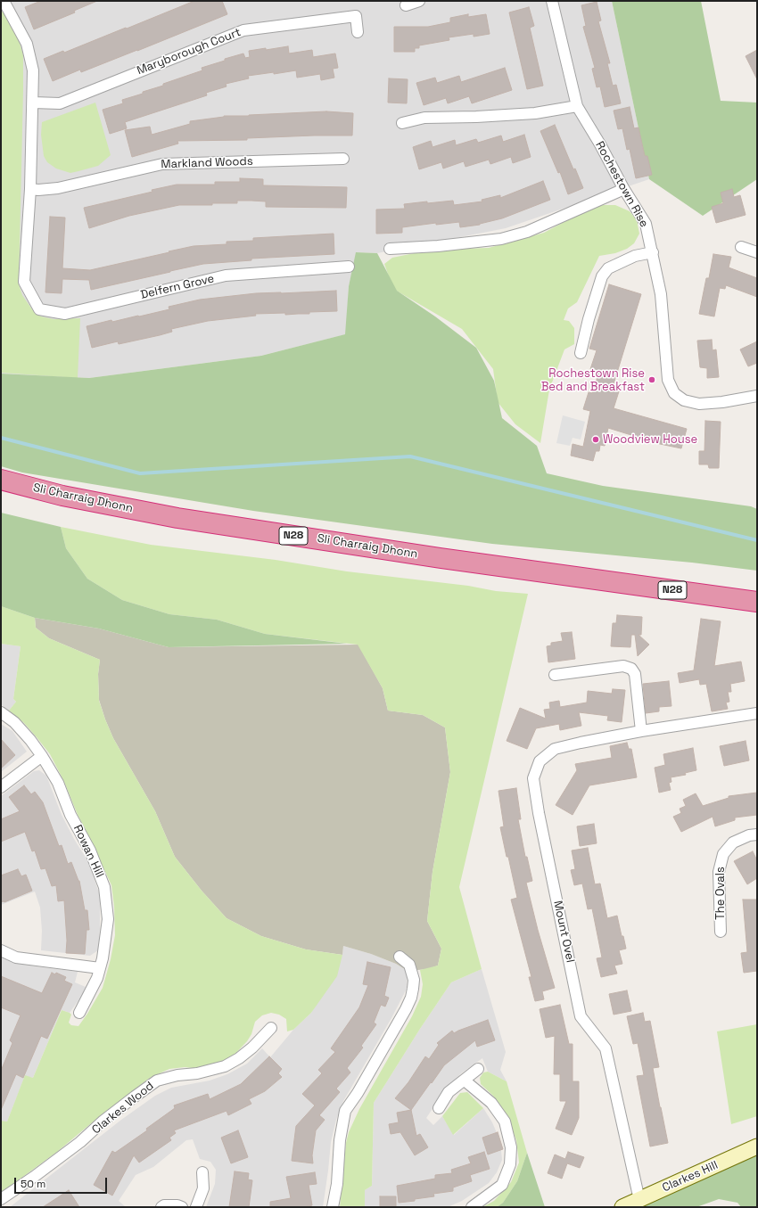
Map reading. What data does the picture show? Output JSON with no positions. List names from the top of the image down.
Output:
{
  "streets": {
    "highway": ["Sli Charraig Dhonn", "N28"],
    "street": [
      "Maryborough Court",
      "Markland Woods",
      "Rochestown Rise",
      "Delfern Grove",
      "Rowan Hill",
      "The Ovals",
      "Mount Ovel",
      "Clarkes Wood",
      "Clarkes Hill"
    ]
  },
  "crossings": [
    ["Markland Woods", "Delfern Grove"],
    ["Mount Ovel", "Clarkes Hill"]
  ],
  "places": ["Rochestown Rise Bed and Breakfast", "Woodview House"],
  "scale_bar": "50 m"
}
